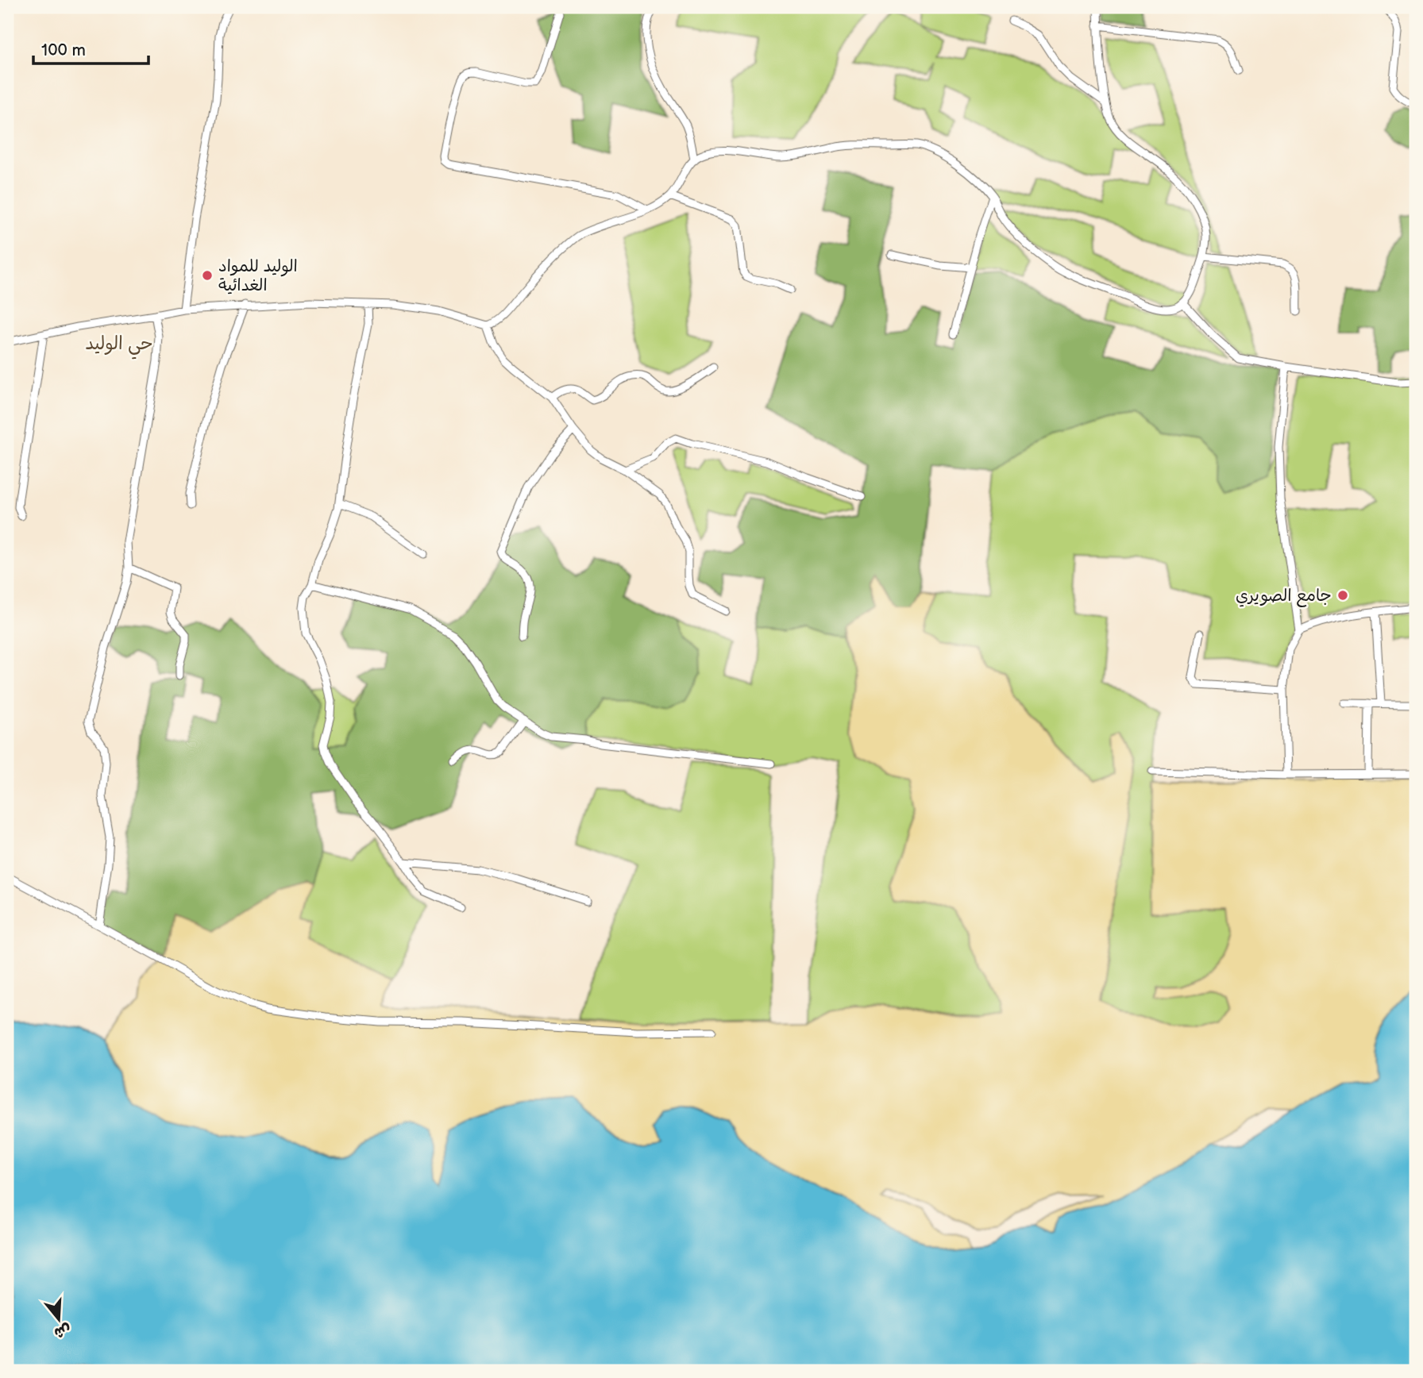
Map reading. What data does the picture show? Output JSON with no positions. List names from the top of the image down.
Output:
{
  "districts": ["حي الوليد"],
  "places": ["الوليد للمواد الغدائية", "جامع الصويري"],
  "scale_bar": "100 m",
  "north": "bottom"
}
